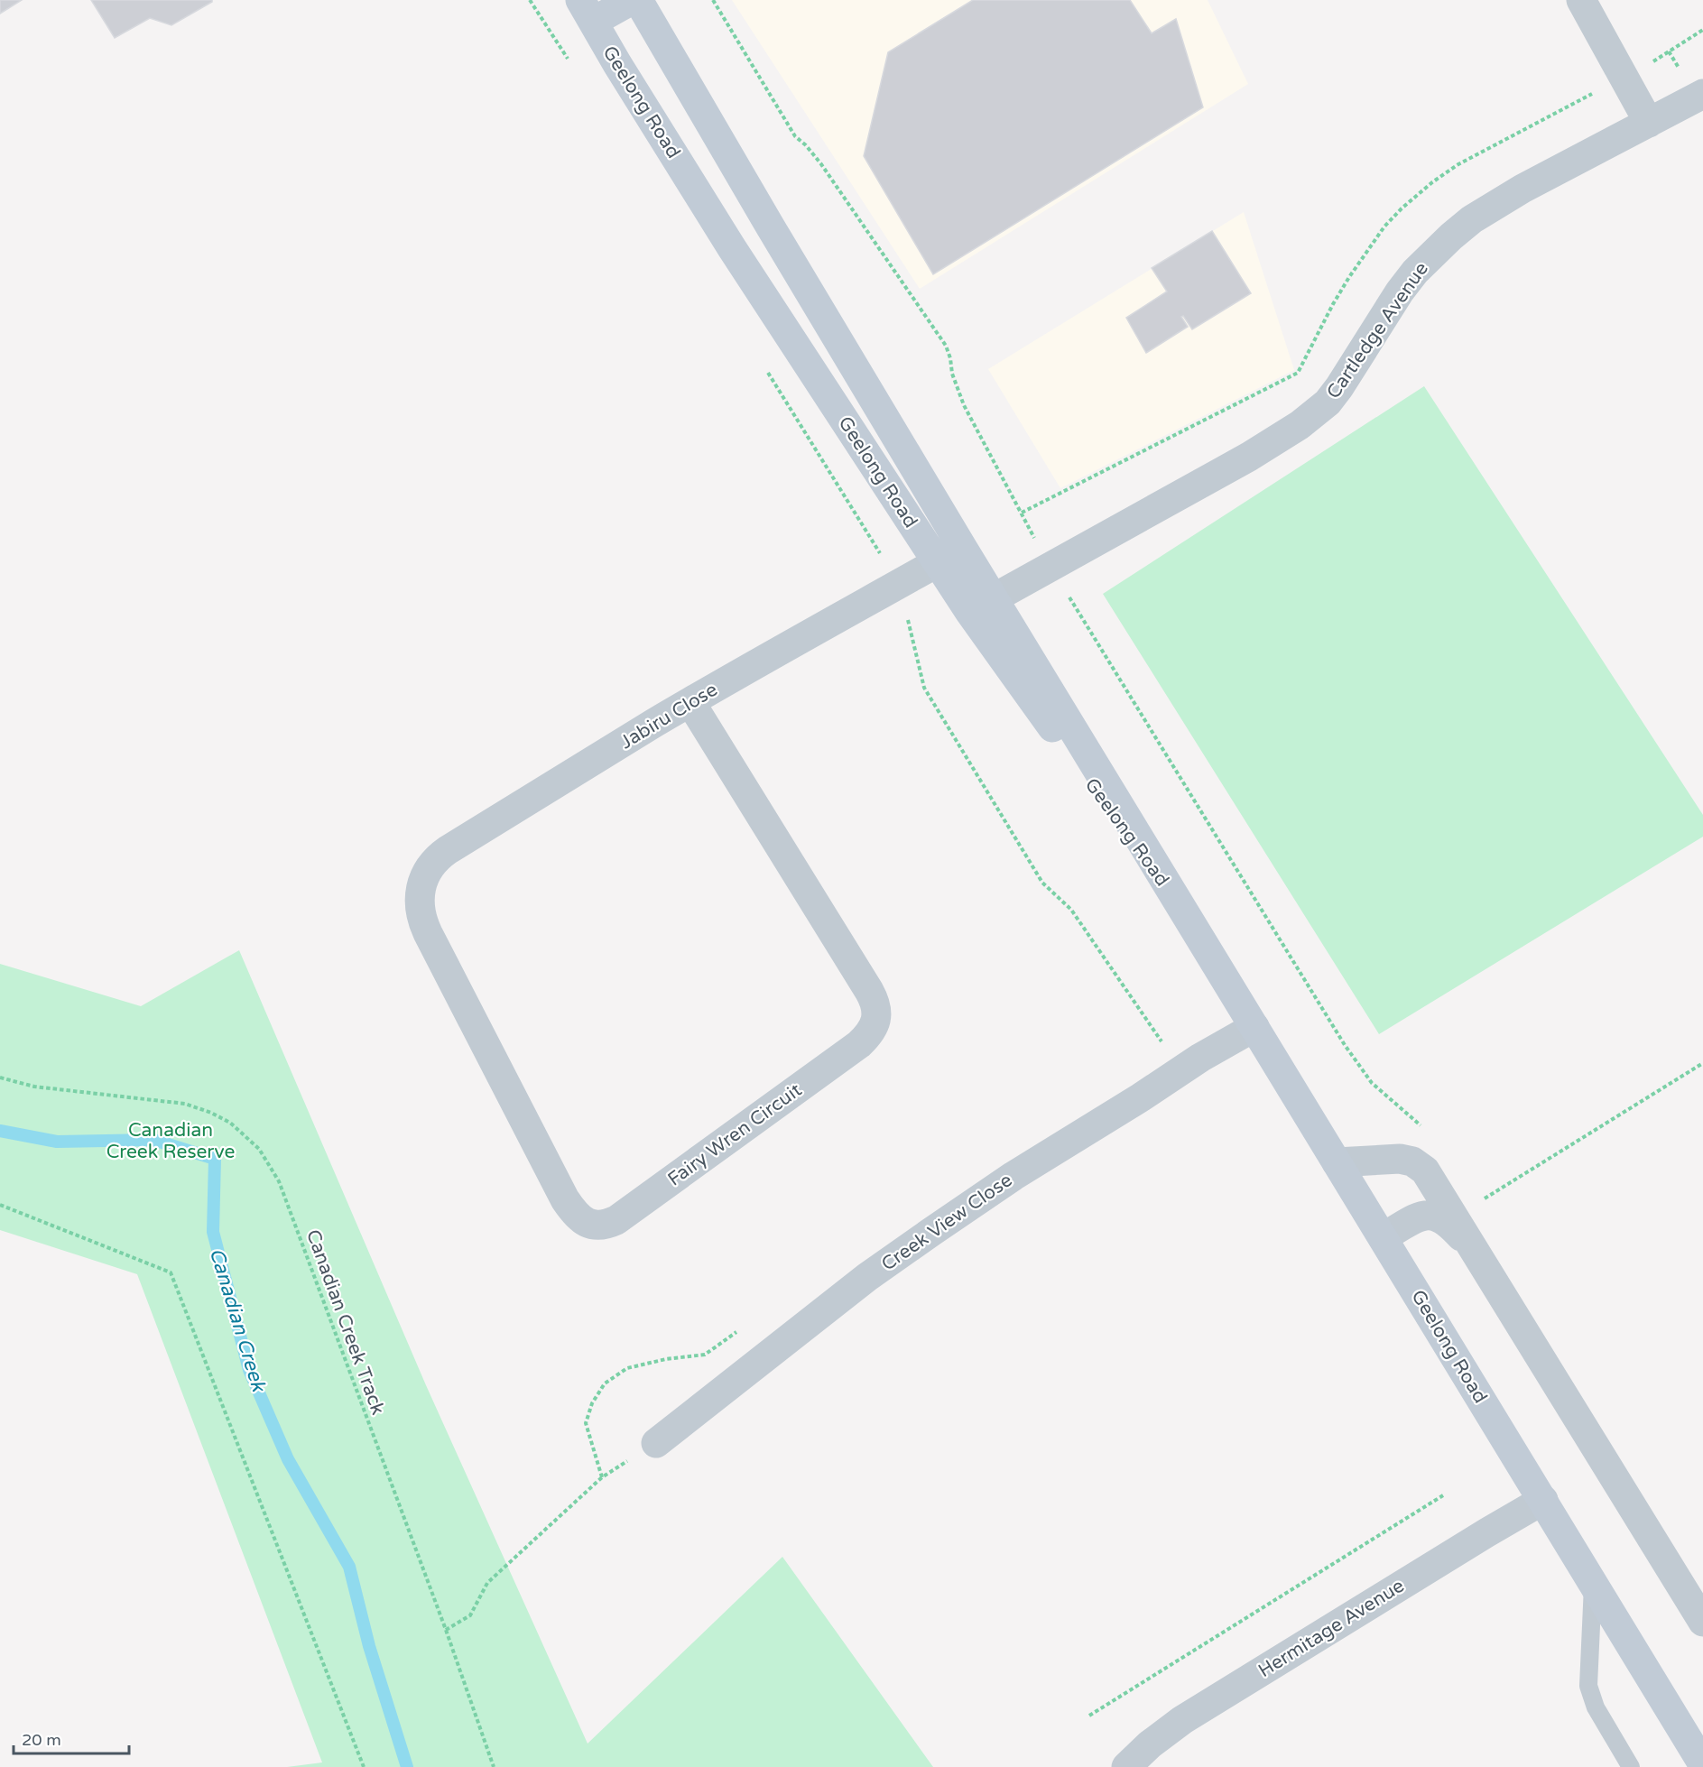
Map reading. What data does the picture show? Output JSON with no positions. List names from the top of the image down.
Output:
{
  "streets": {
    "main road": ["Geelong Road"],
    "street": [
      "Cartledge Avenue",
      "Jabiru Close",
      "Fairy Wren Circuit",
      "Creek View Close",
      "Hermitage Avenue"
    ],
    "path": ["Canadian Creek Track"]
  },
  "crossings": [
    ["Geelong Road", "Cartledge Avenue"],
    ["Geelong Road", "Jabiru Close"],
    ["Geelong Road", "Creek View Close"],
    ["Geelong Road", "Hermitage Avenue"],
    ["Jabiru Close", "Fairy Wren Circuit"]
  ],
  "water": ["Canadian Creek"],
  "parks": ["Canadian Creek Reserve"],
  "scale_bar": "20 m"
}
